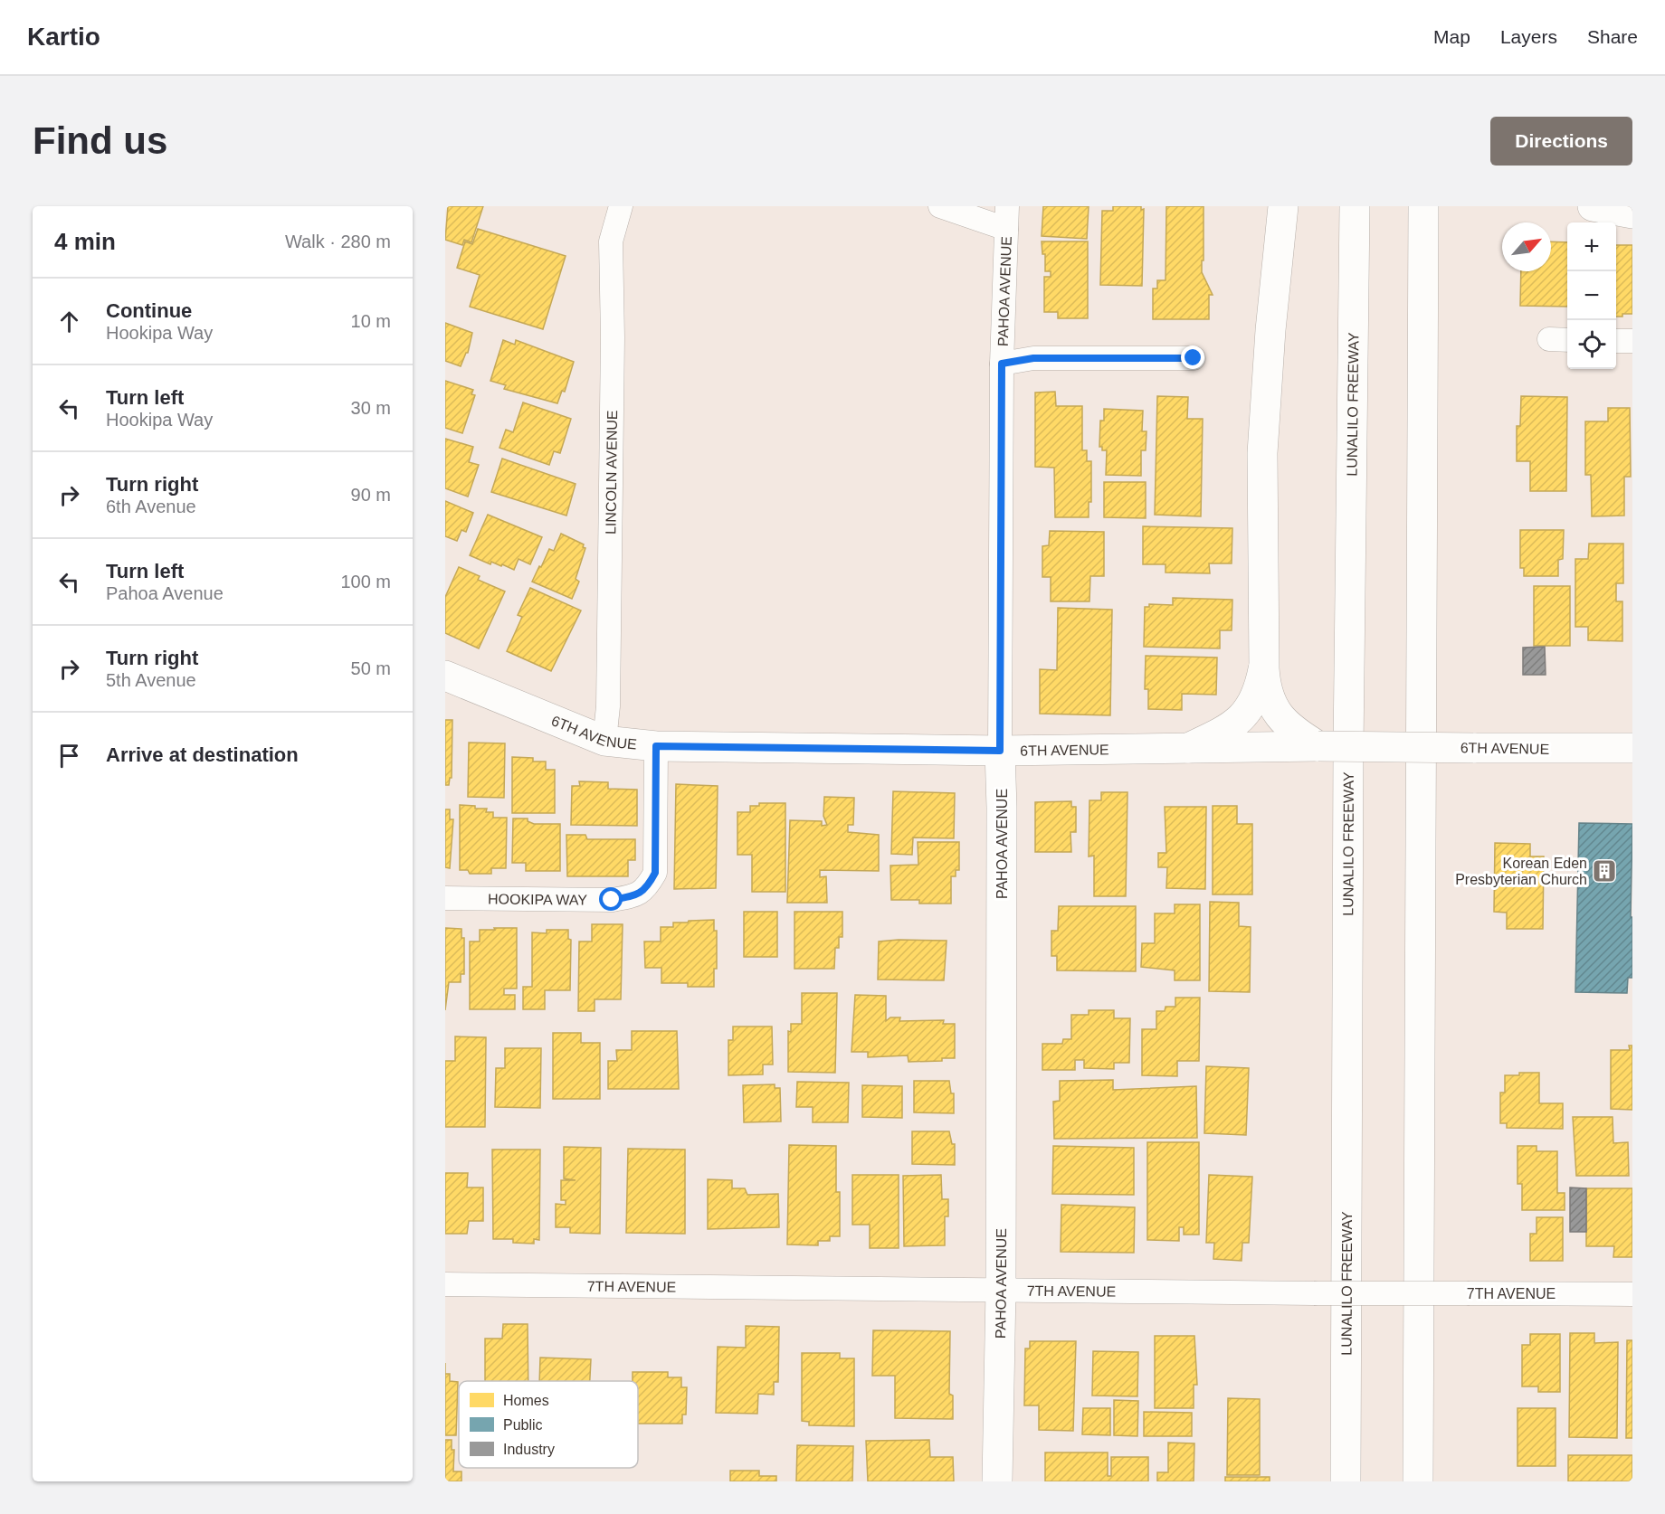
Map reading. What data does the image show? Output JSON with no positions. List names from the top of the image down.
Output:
{
  "streets": {
    "main road": ["PAHOA AVENUE", "LUNALILO FREEWAY", "6TH AVENUE"],
    "street": ["LINCOLN AVENUE", "HOOKIPA WAY", "7TH AVENUE"]
  },
  "crossings": [
    ["PAHOA AVENUE", "6TH AVENUE"],
    ["PAHOA AVENUE", "7TH AVENUE"],
    ["LINCOLN AVENUE", "6TH AVENUE"],
    ["6TH AVENUE", "HOOKIPA WAY"]
  ],
  "places": {
    "building": ["Korean Eden Presbyterian Church"]
  },
  "legend": ["Homes", "Public", "Industry"],
  "north": "top right",
  "page": {
    "header": "Kartio",
    "nav": ["Map", "Layers", "Share"],
    "buttons": "Directions",
    "title": "Find us",
    "heading": ["4 min", "Walk · 280 m"],
    "map_buttons": ["+", "−"],
    "list": [
      ["Continue", "Hookipa Way", "10 m"],
      ["Turn left", "Hookipa Way", "30 m"],
      ["Turn right", "6th Avenue", "90 m"],
      ["Turn left", "Pahoa Avenue", "100 m"],
      ["Turn right", "5th Avenue", "50 m"],
      "Arrive at destination"
    ]
  }
}
